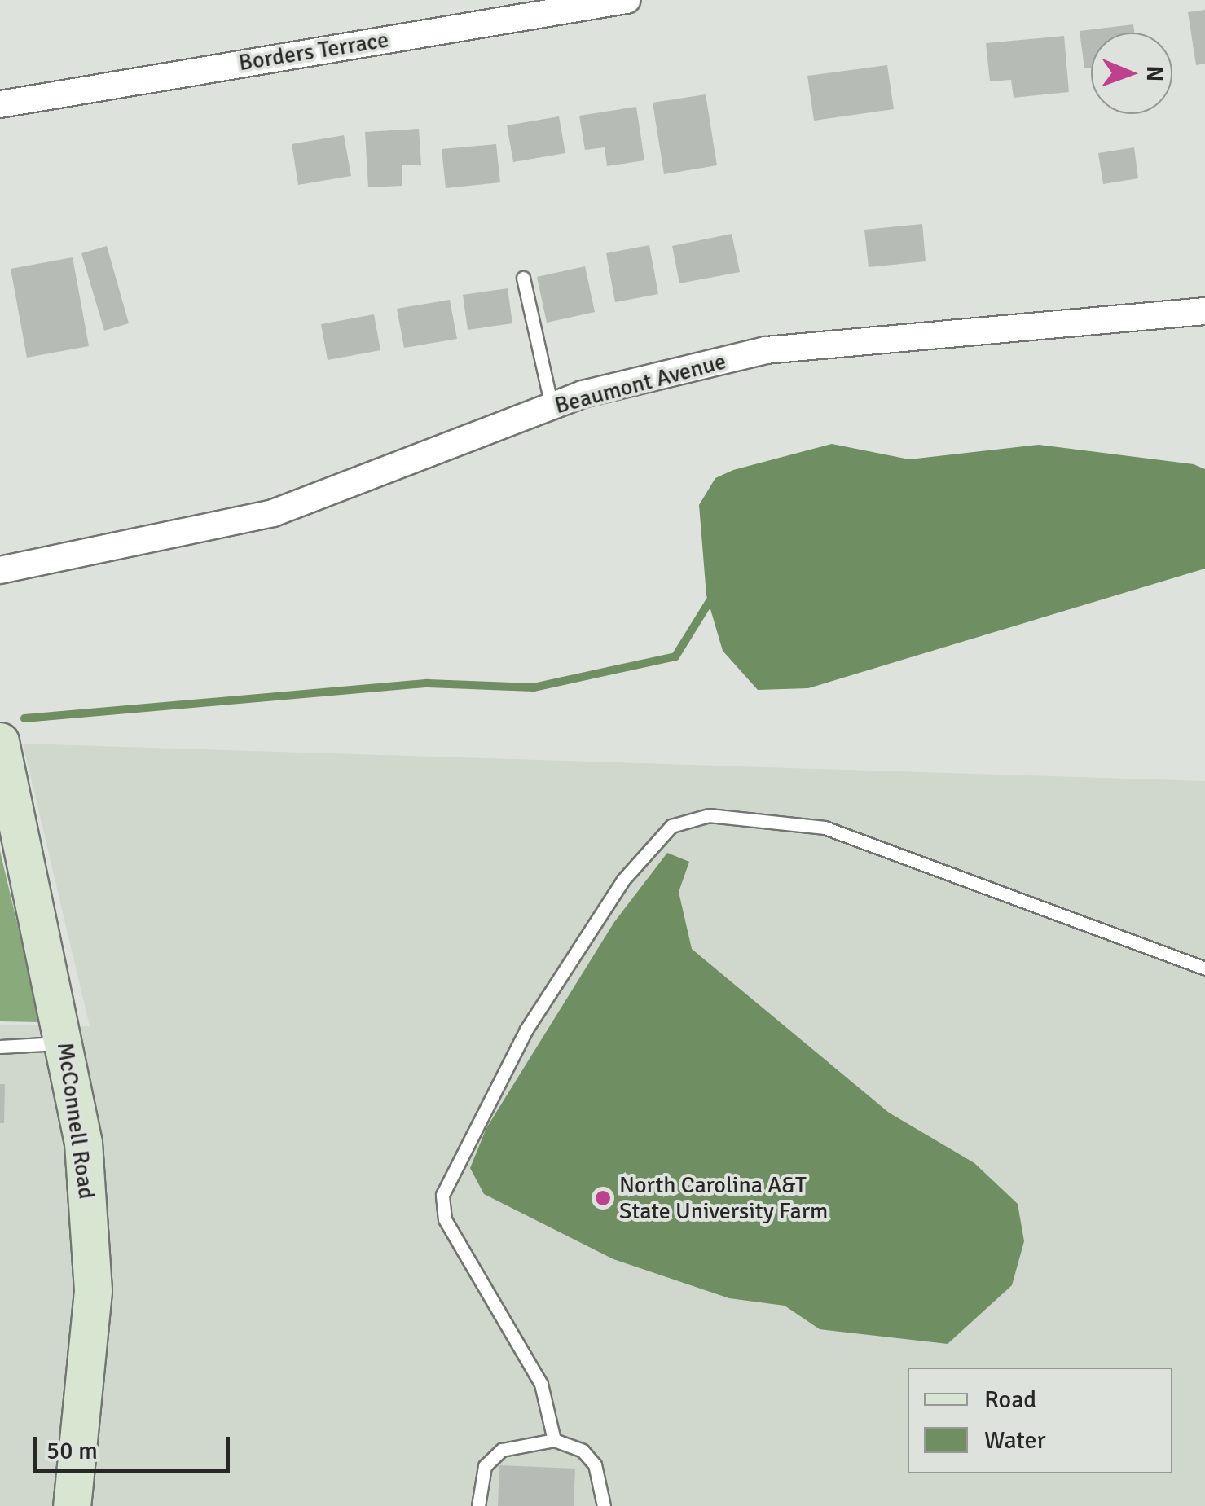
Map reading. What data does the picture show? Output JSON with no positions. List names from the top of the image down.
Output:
{
  "streets": {
    "street": ["Borders Terrace", "Beaumont Avenue", "McConnell Road"]
  },
  "places": ["North Carolina A&T State University Farm"],
  "legend": ["Road", "Water"],
  "scale_bar": "50 m",
  "north": "right"
}
